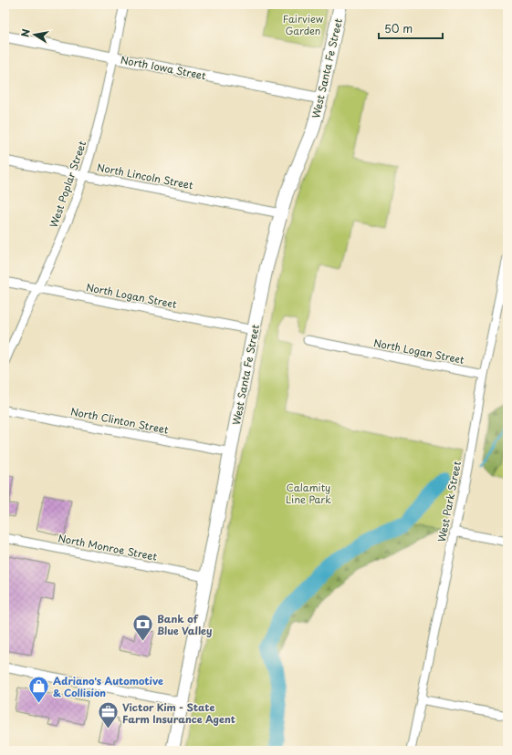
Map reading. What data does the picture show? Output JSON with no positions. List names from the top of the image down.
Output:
{
  "streets": {
    "main road": ["West Santa Fe Street"],
    "street": [
      "North Iowa Street",
      "North Lincoln Street",
      "West Poplar Street",
      "North Logan Street",
      "North Clinton Street",
      "West Park Street",
      "North Monroe Street"
    ]
  },
  "crossings": [
    ["North Iowa Street", "West Santa Fe Street"],
    ["North Iowa Street", "West Poplar Street"],
    ["West Santa Fe Street", "North Lincoln Street"],
    ["West Santa Fe Street", "North Logan Street"],
    ["West Santa Fe Street", "North Clinton Street"],
    ["West Santa Fe Street", "North Monroe Street"],
    ["North Lincoln Street", "West Poplar Street"],
    ["West Poplar Street", "North Logan Street"],
    ["North Logan Street", "West Park Street"]
  ],
  "parks": ["Fairview Garden", "Calamity Line Park"],
  "places": {
    "bank": ["Bank of Blue Valley"],
    "shop": ["Adriano's Automotive & Collision"],
    "office": ["Victor Kim - State Farm Insurance Agent"]
  },
  "scale_bar": "50 m",
  "north": "left"
}
